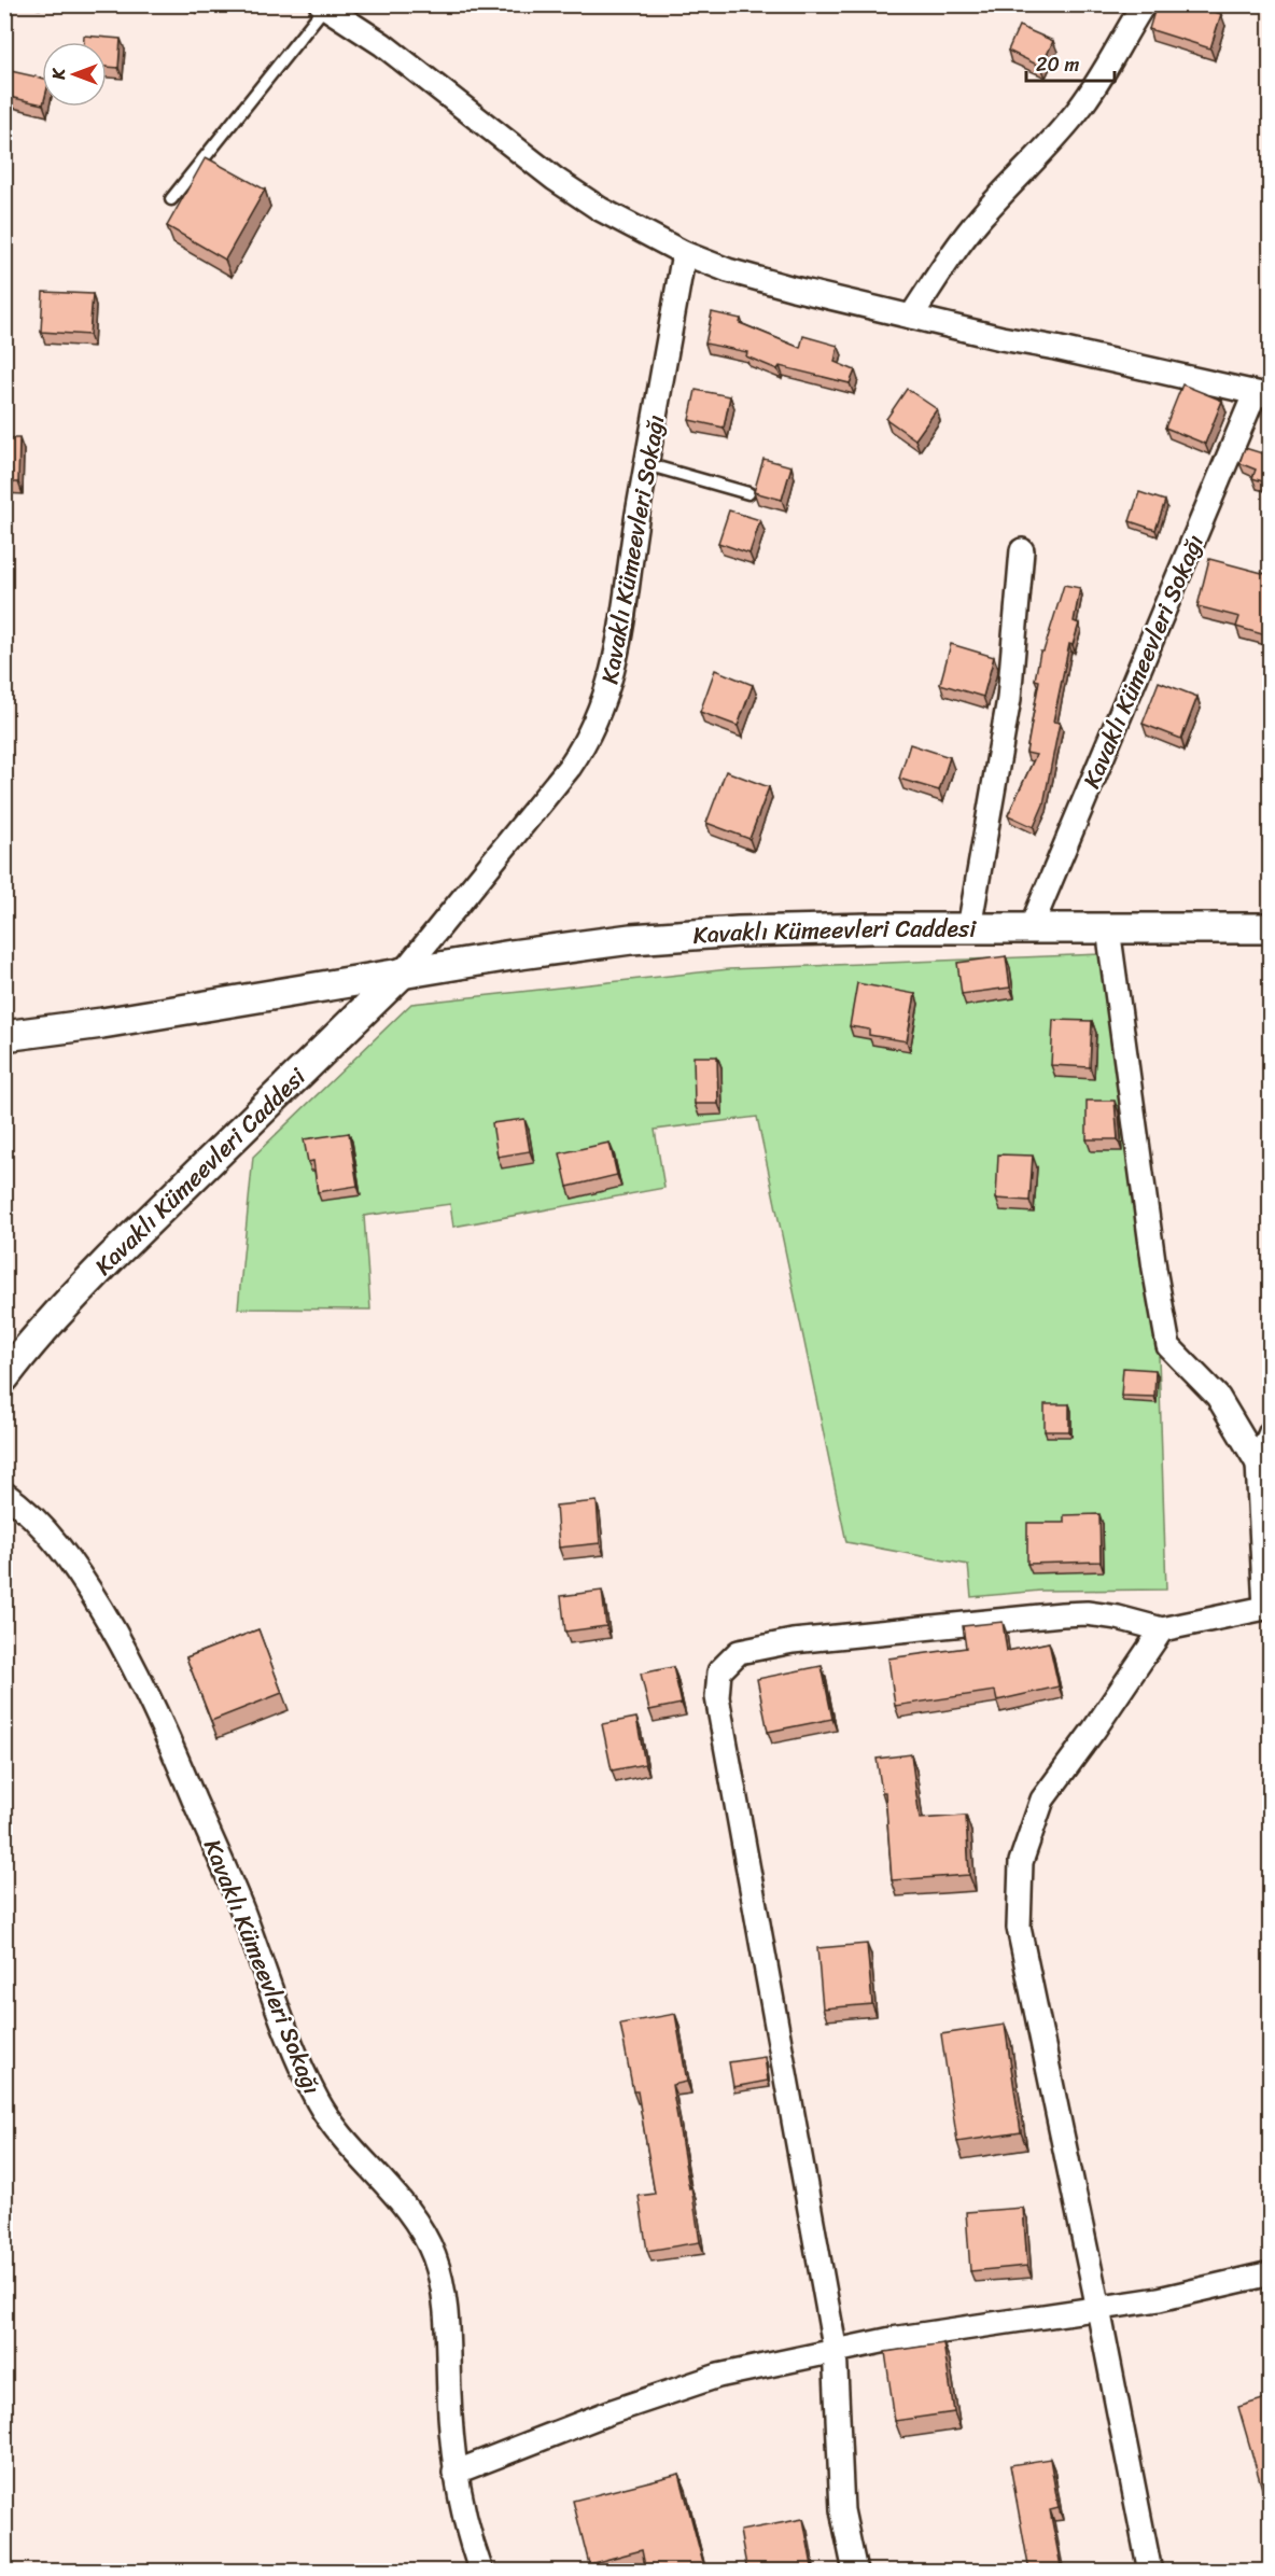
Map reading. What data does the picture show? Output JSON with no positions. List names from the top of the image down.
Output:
{
  "streets": {
    "street": ["Kavaklı Kümeevleri Sokağı", "Kavaklı Kümeevleri Caddesi"]
  },
  "crossings": [
    ["Kavaklı Kümeevleri Sokağı", "Kavaklı Kümeevleri Caddesi"]
  ],
  "scale_bar": "20 m",
  "north": "left"
}
